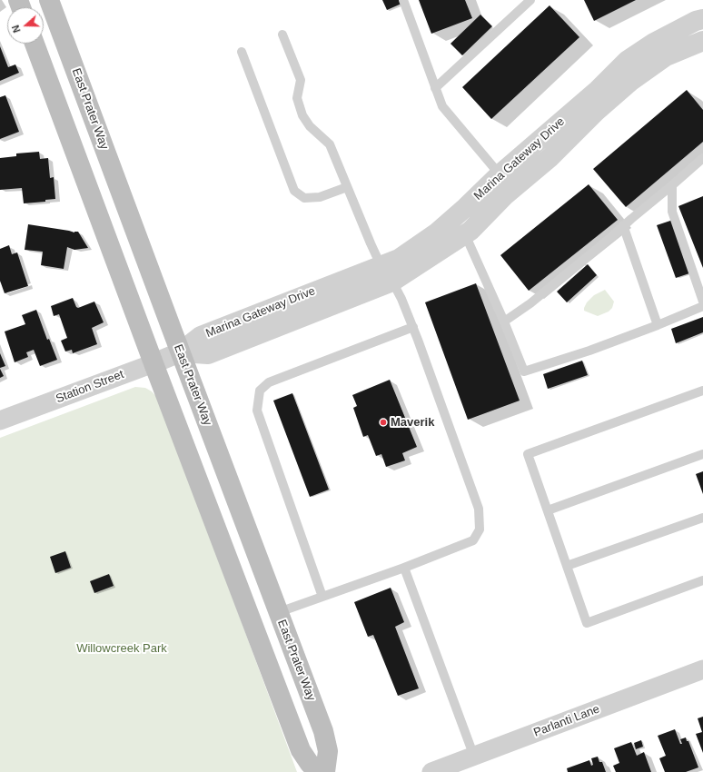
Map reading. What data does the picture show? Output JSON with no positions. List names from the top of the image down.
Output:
{
  "streets": {
    "main road": ["East Prater Way"],
    "street": ["Marina Gateway Drive", "Station Street", "Parlanti Lane"]
  },
  "crossings": [
    ["East Prater Way", "Marina Gateway Drive"],
    ["East Prater Way", "Station Street"],
    ["Marina Gateway Drive", "Station Street"]
  ],
  "parks": ["Willowcreek Park"],
  "places": ["Maverik"],
  "north": "left"
}
